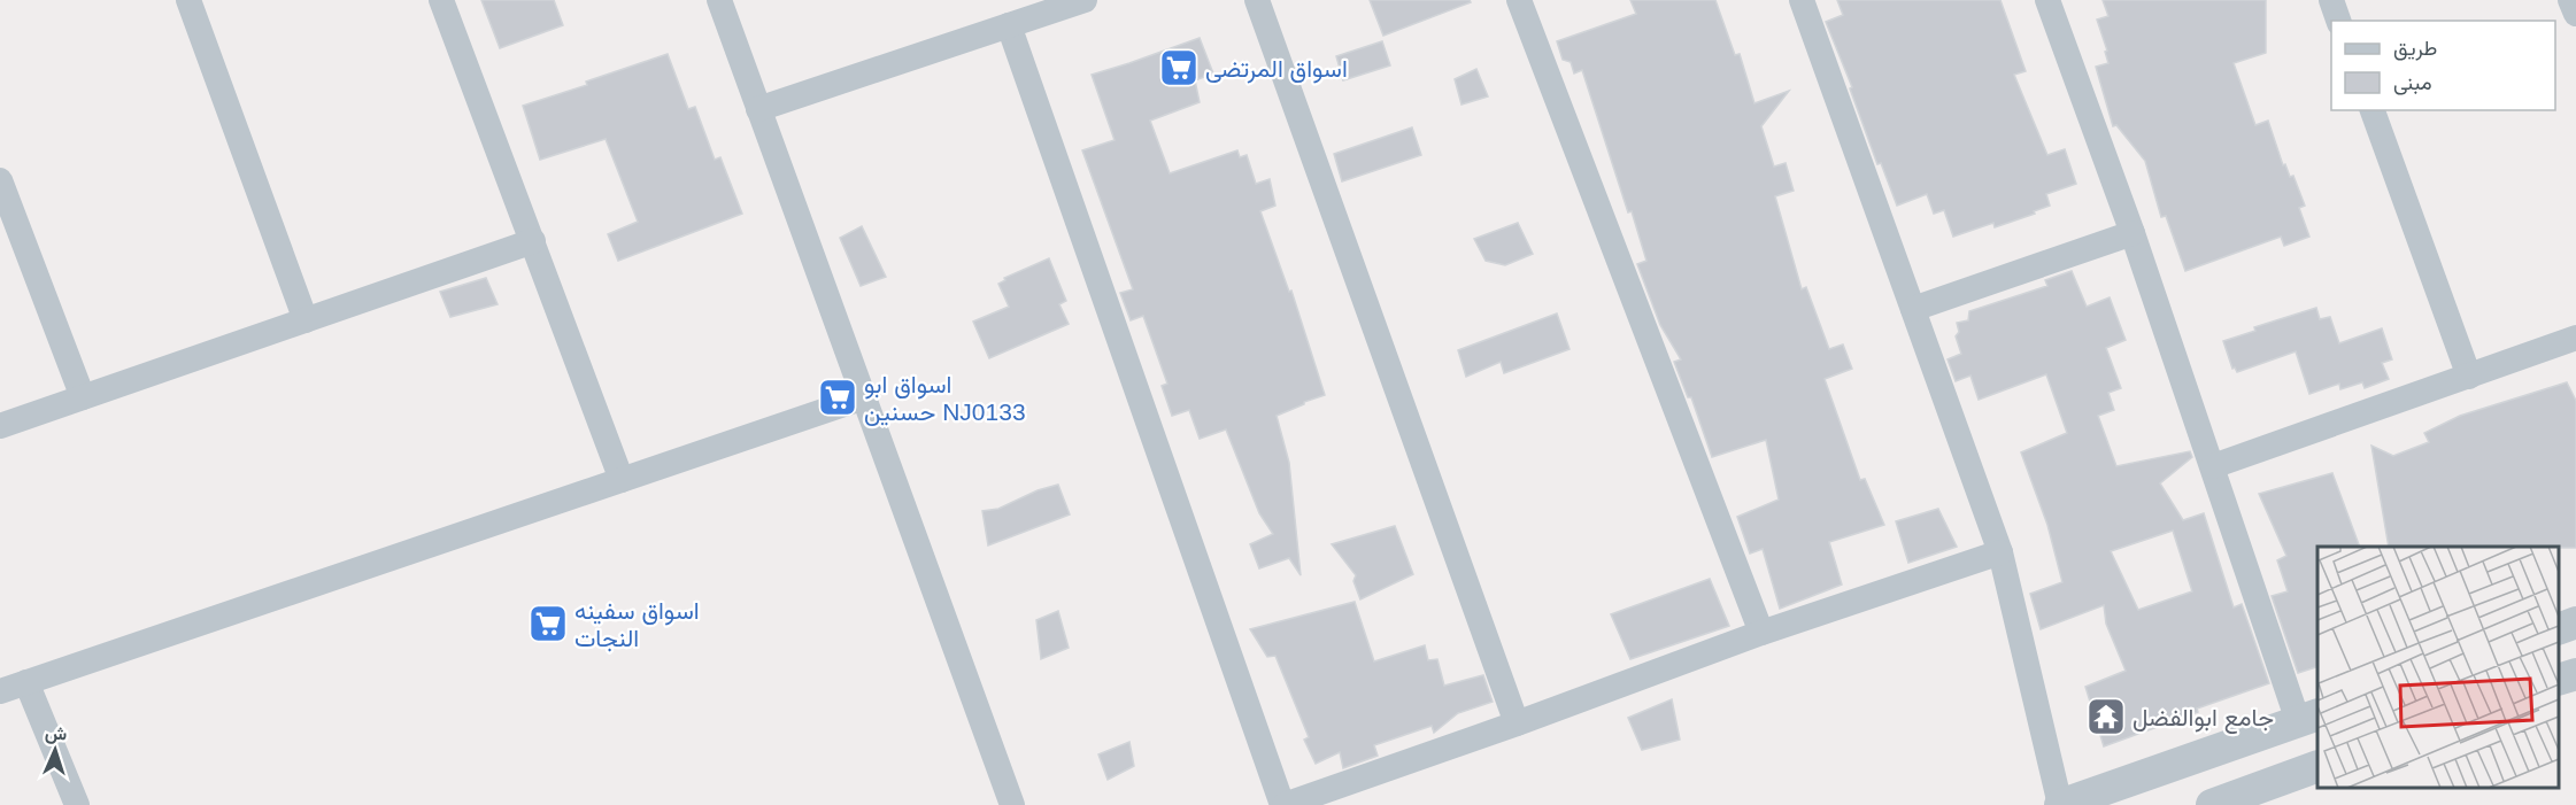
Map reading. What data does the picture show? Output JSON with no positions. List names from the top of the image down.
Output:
{
  "places": {
    "supermarket": ["اسواق المرتضى", "اسواق ابو حسنين NJ0133", "اسواق سفينه النجات"],
    "temple": ["جامع ابوالفضل"]
  },
  "legend": ["طريق", "مبنى"],
  "north": "top"
}
